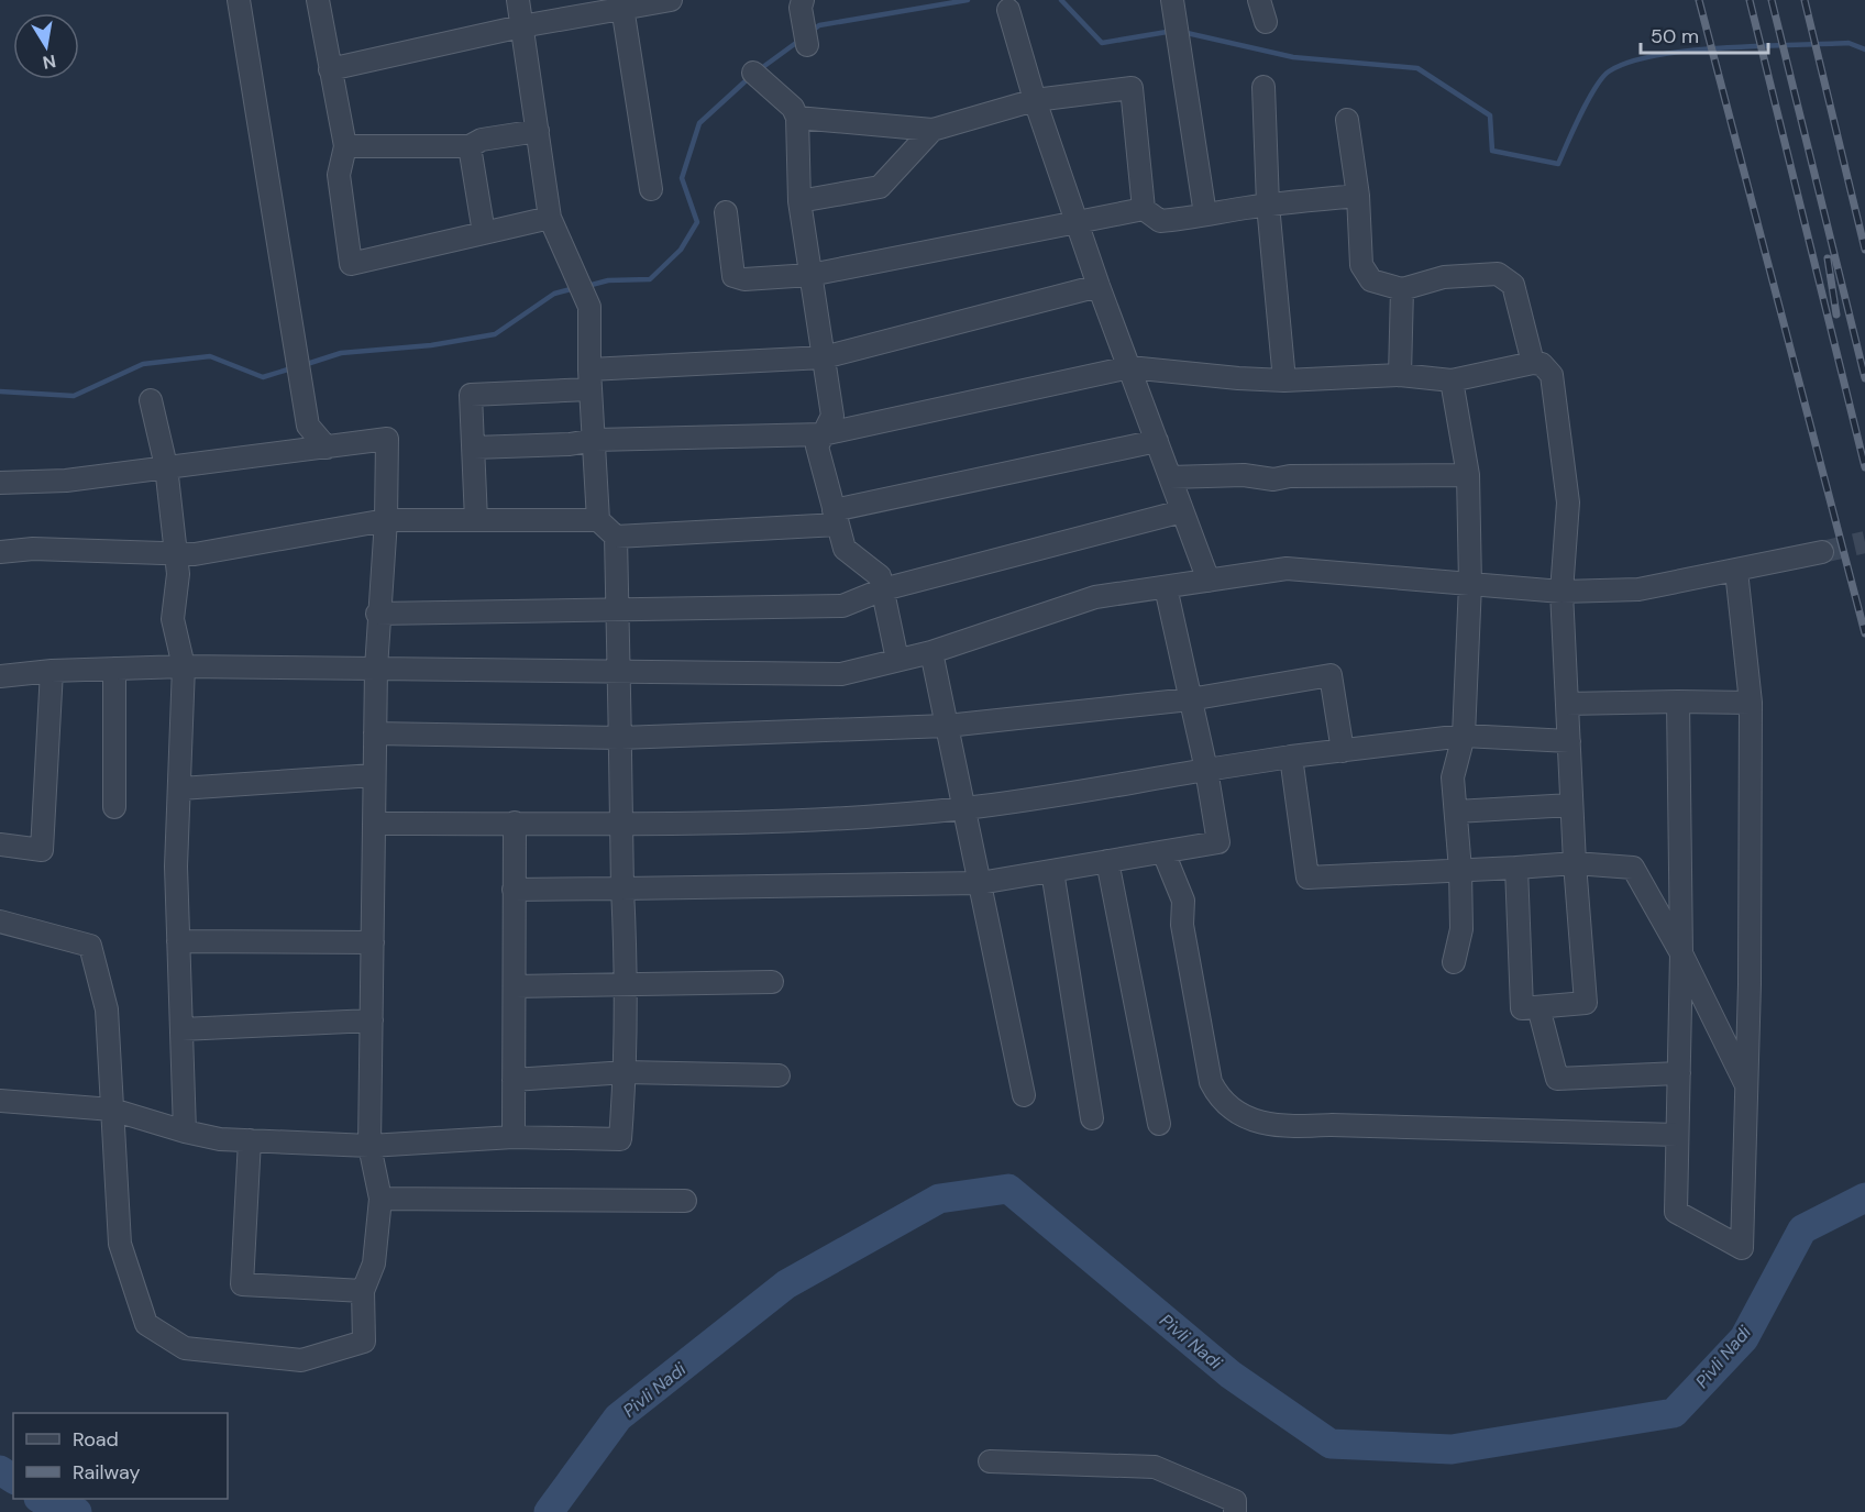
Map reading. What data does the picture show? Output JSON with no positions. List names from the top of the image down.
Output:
{
  "water": ["Pivli Nadi"],
  "legend": ["Road", "Railway"],
  "scale_bar": "50 m",
  "north": "bottom"
}
